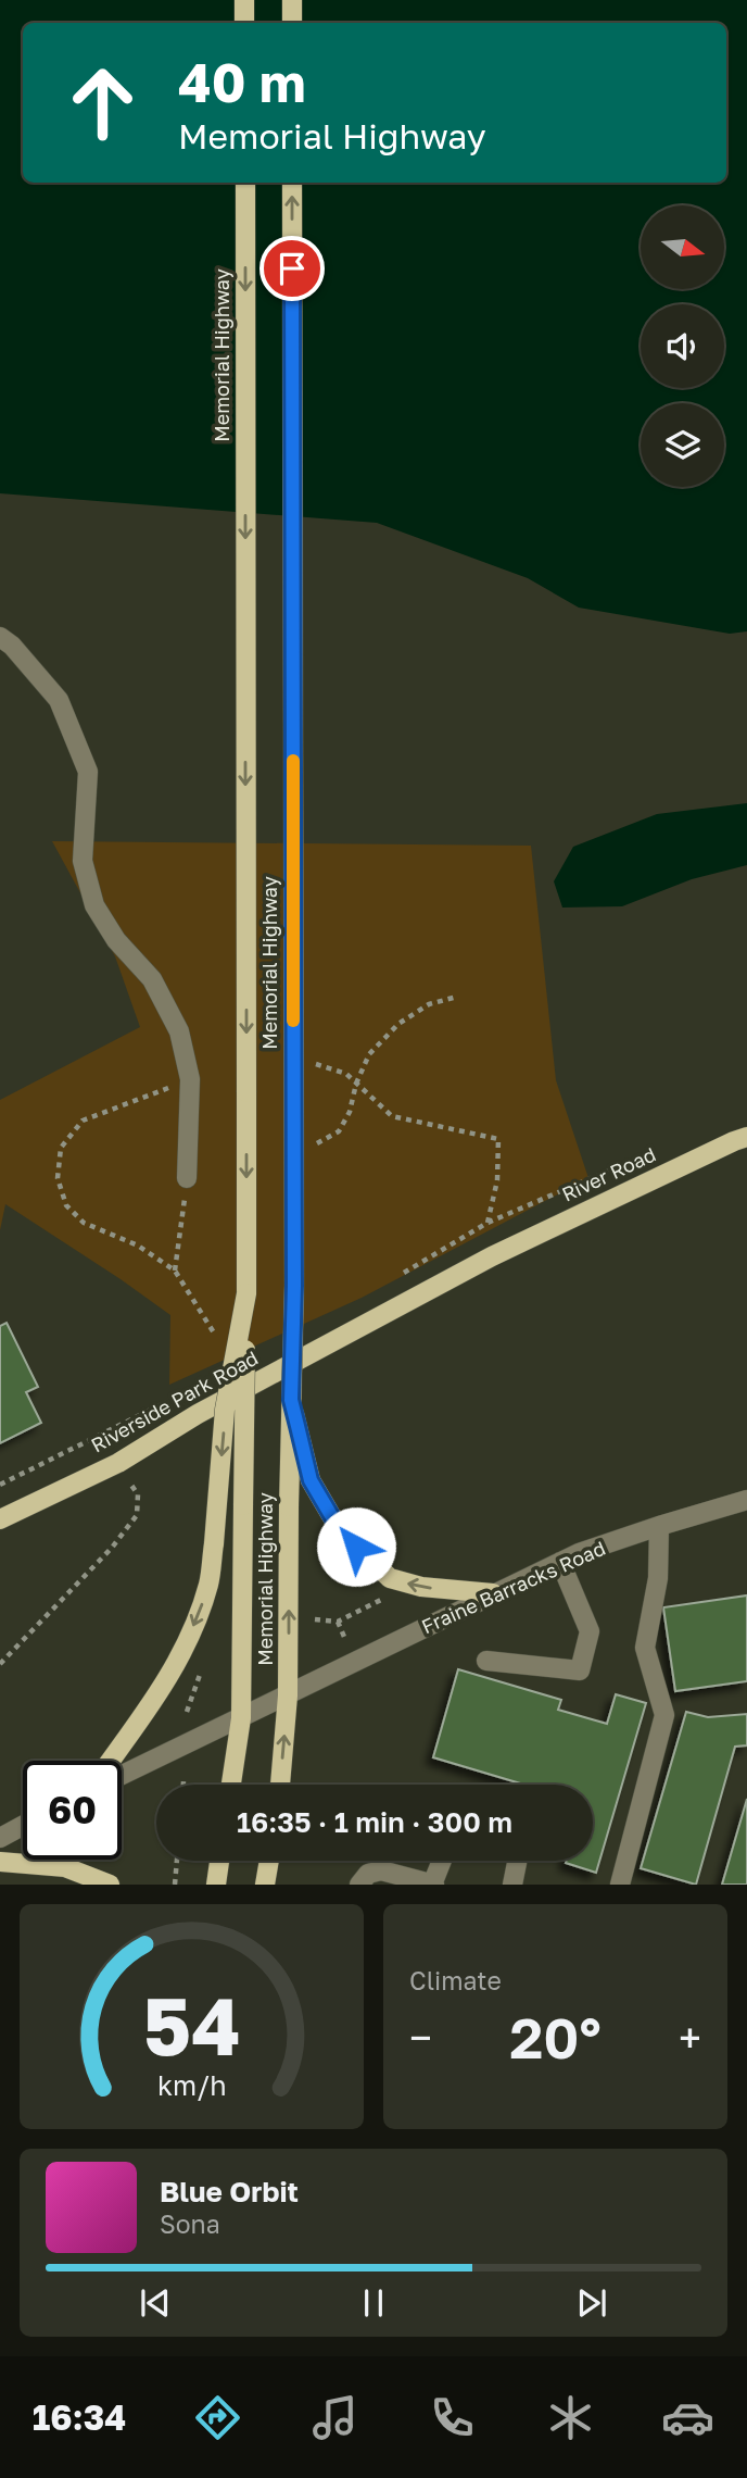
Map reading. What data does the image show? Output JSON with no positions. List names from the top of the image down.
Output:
{
  "streets": {
    "main road": ["Memorial Highway", "River Road", "Riverside Park Road"],
    "street": ["Fraine Barracks Road"]
  },
  "crossings": [
    ["Memorial Highway", "Fraine Barracks Road"],
    ["River Road", "Riverside Park Road"]
  ],
  "north": "right",
  "page": {
    "turn": ["40 m", "Memorial Highway"],
    "limit": "60",
    "trip": "16:35 · 1 min · 300 m",
    "tile": "Climate",
    "heat": ["−", "20°", "+"],
    "song": ["Blue Orbit", "Sona"],
    "tabs": "16:34",
    "gauge": ["54", "km/h"]
  }
}
